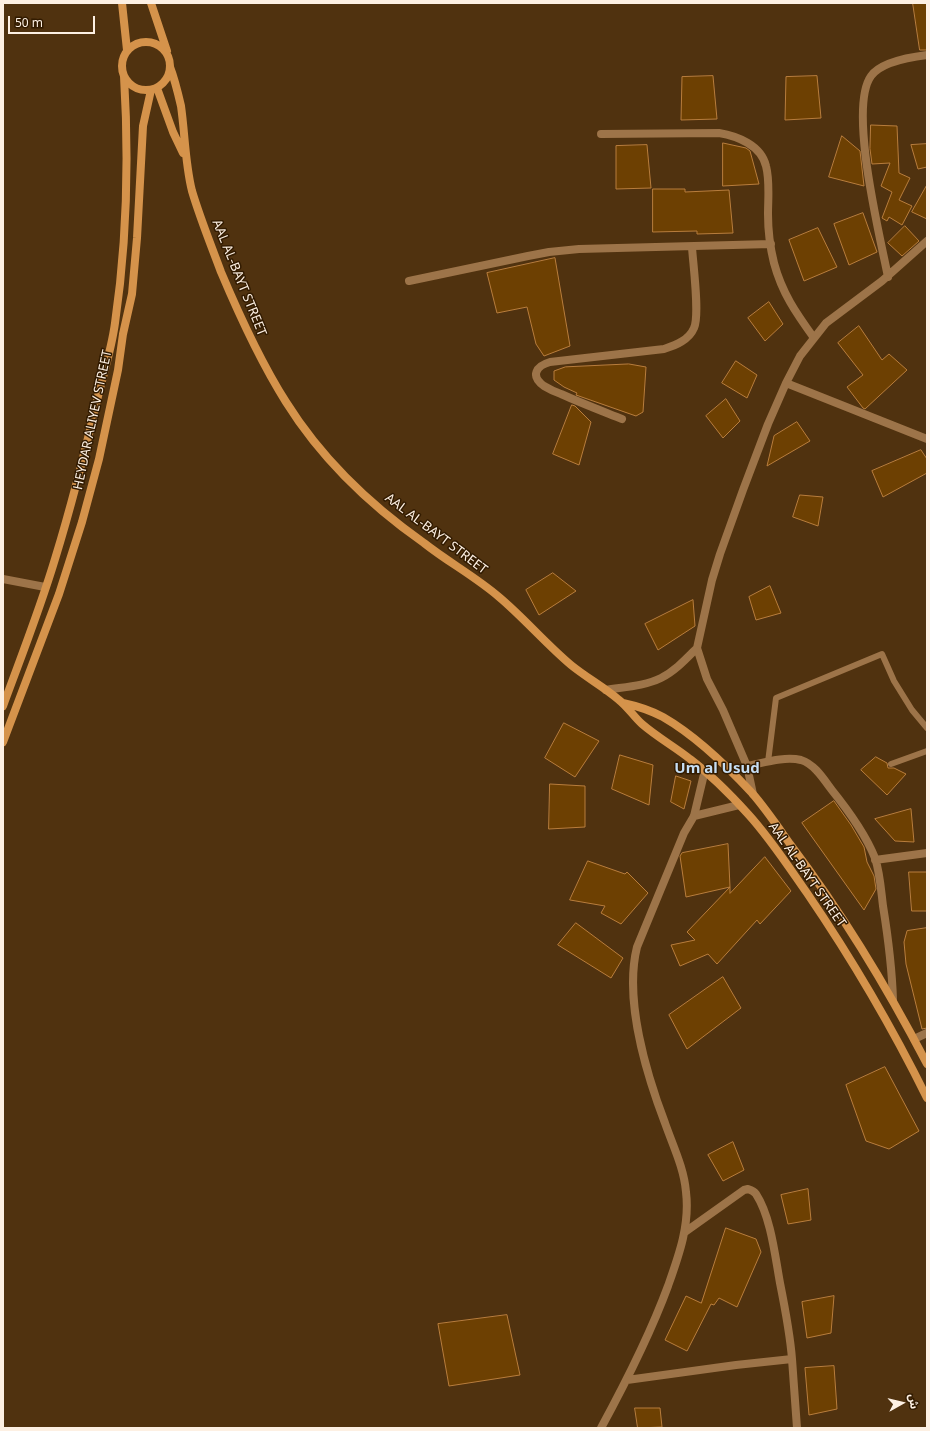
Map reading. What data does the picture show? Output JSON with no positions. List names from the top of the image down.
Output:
{
  "streets": {
    "street": ["AAL AL-BAYT STREET", "HEYDAR ALIYEV STREET"]
  },
  "crossings": [
    ["AAL AL-BAYT STREET", "HEYDAR ALIYEV STREET"]
  ],
  "districts": ["Um al Usud"],
  "scale_bar": "50 m",
  "north": "right"
}
